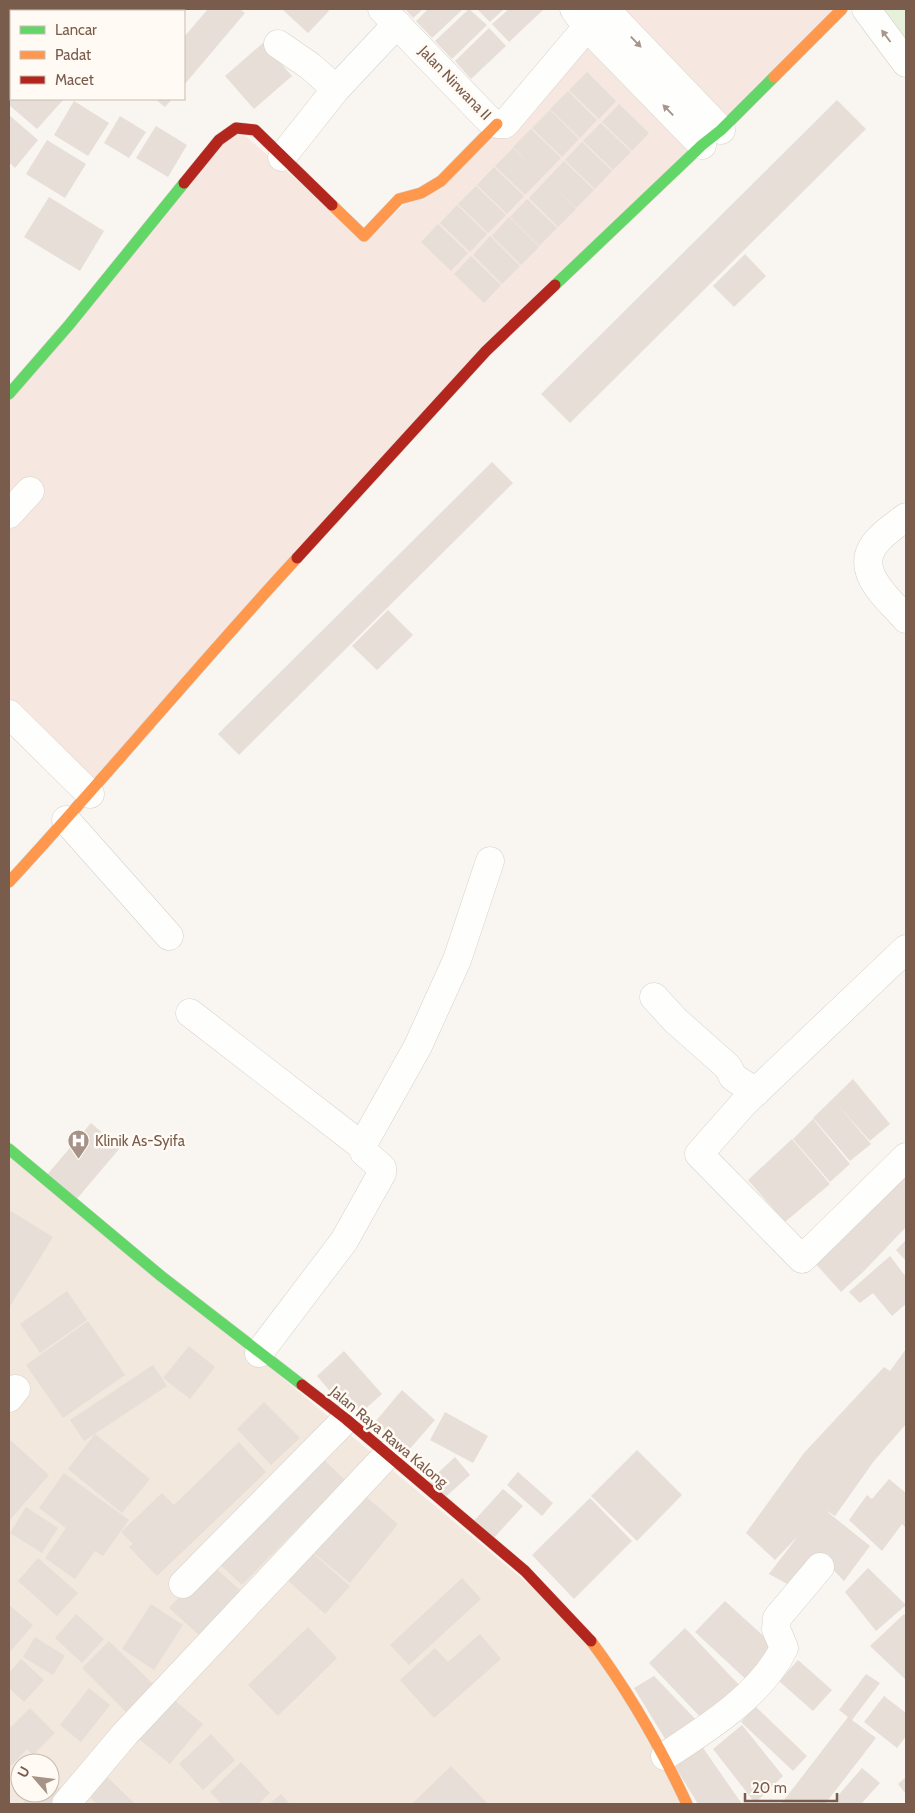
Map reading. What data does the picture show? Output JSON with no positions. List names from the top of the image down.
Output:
{
  "streets": {
    "street": ["Jalan Nirwana II", "Jalan Raya Rawa Kalong"]
  },
  "places": {
    "hospital": ["Klinik As-Syifa"]
  },
  "legend": ["Lancar", "Padat", "Macet"],
  "scale_bar": "20 m",
  "north": "top left"
}
